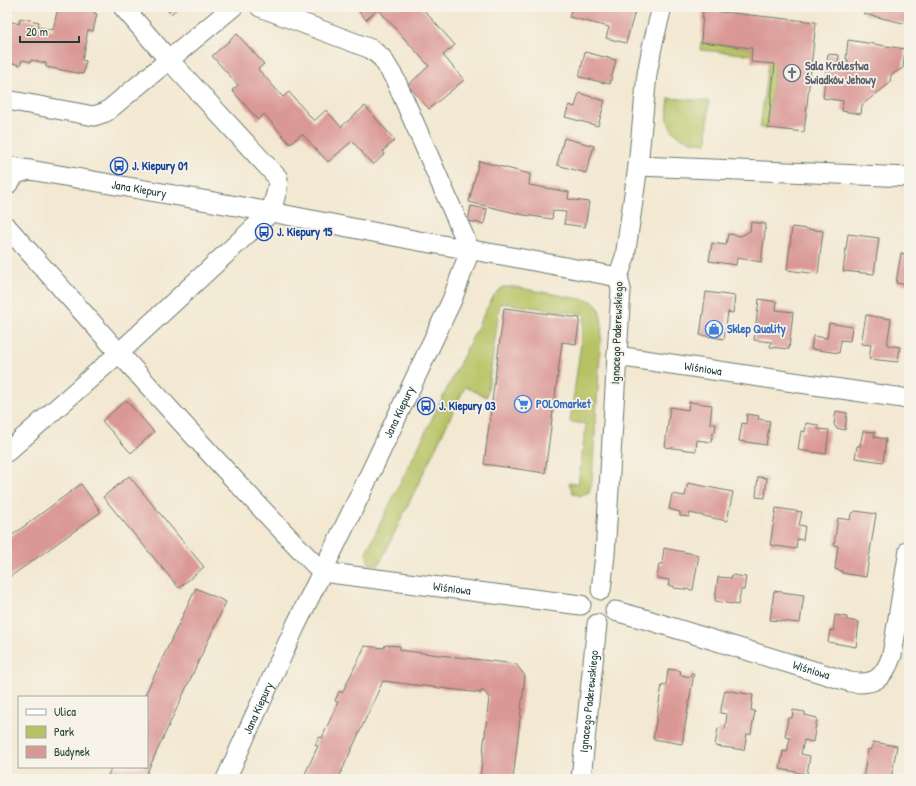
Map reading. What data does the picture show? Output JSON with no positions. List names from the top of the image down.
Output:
{
  "streets": {
    "street": ["Jana Kiepury", "Ignacego Paderewskiego", "Wiśniowa"]
  },
  "crossings": [
    ["Jana Kiepury", "Ignacego Paderewskiego"],
    ["Jana Kiepury", "Wiśniowa"],
    ["Ignacego Paderewskiego", "Wiśniowa"]
  ],
  "places": {
    "church": ["Sala Królestwa Świadków Jehowy"],
    "bus stop": ["J. Kiepury 01", "J. Kiepury 15", "J. Kiepury 03"],
    "shop": ["Sklep Quality"],
    "supermarket": ["POLOmarket"]
  },
  "legend": ["Ulica", "Park", "Budynek"],
  "scale_bar": "20 m"
}
